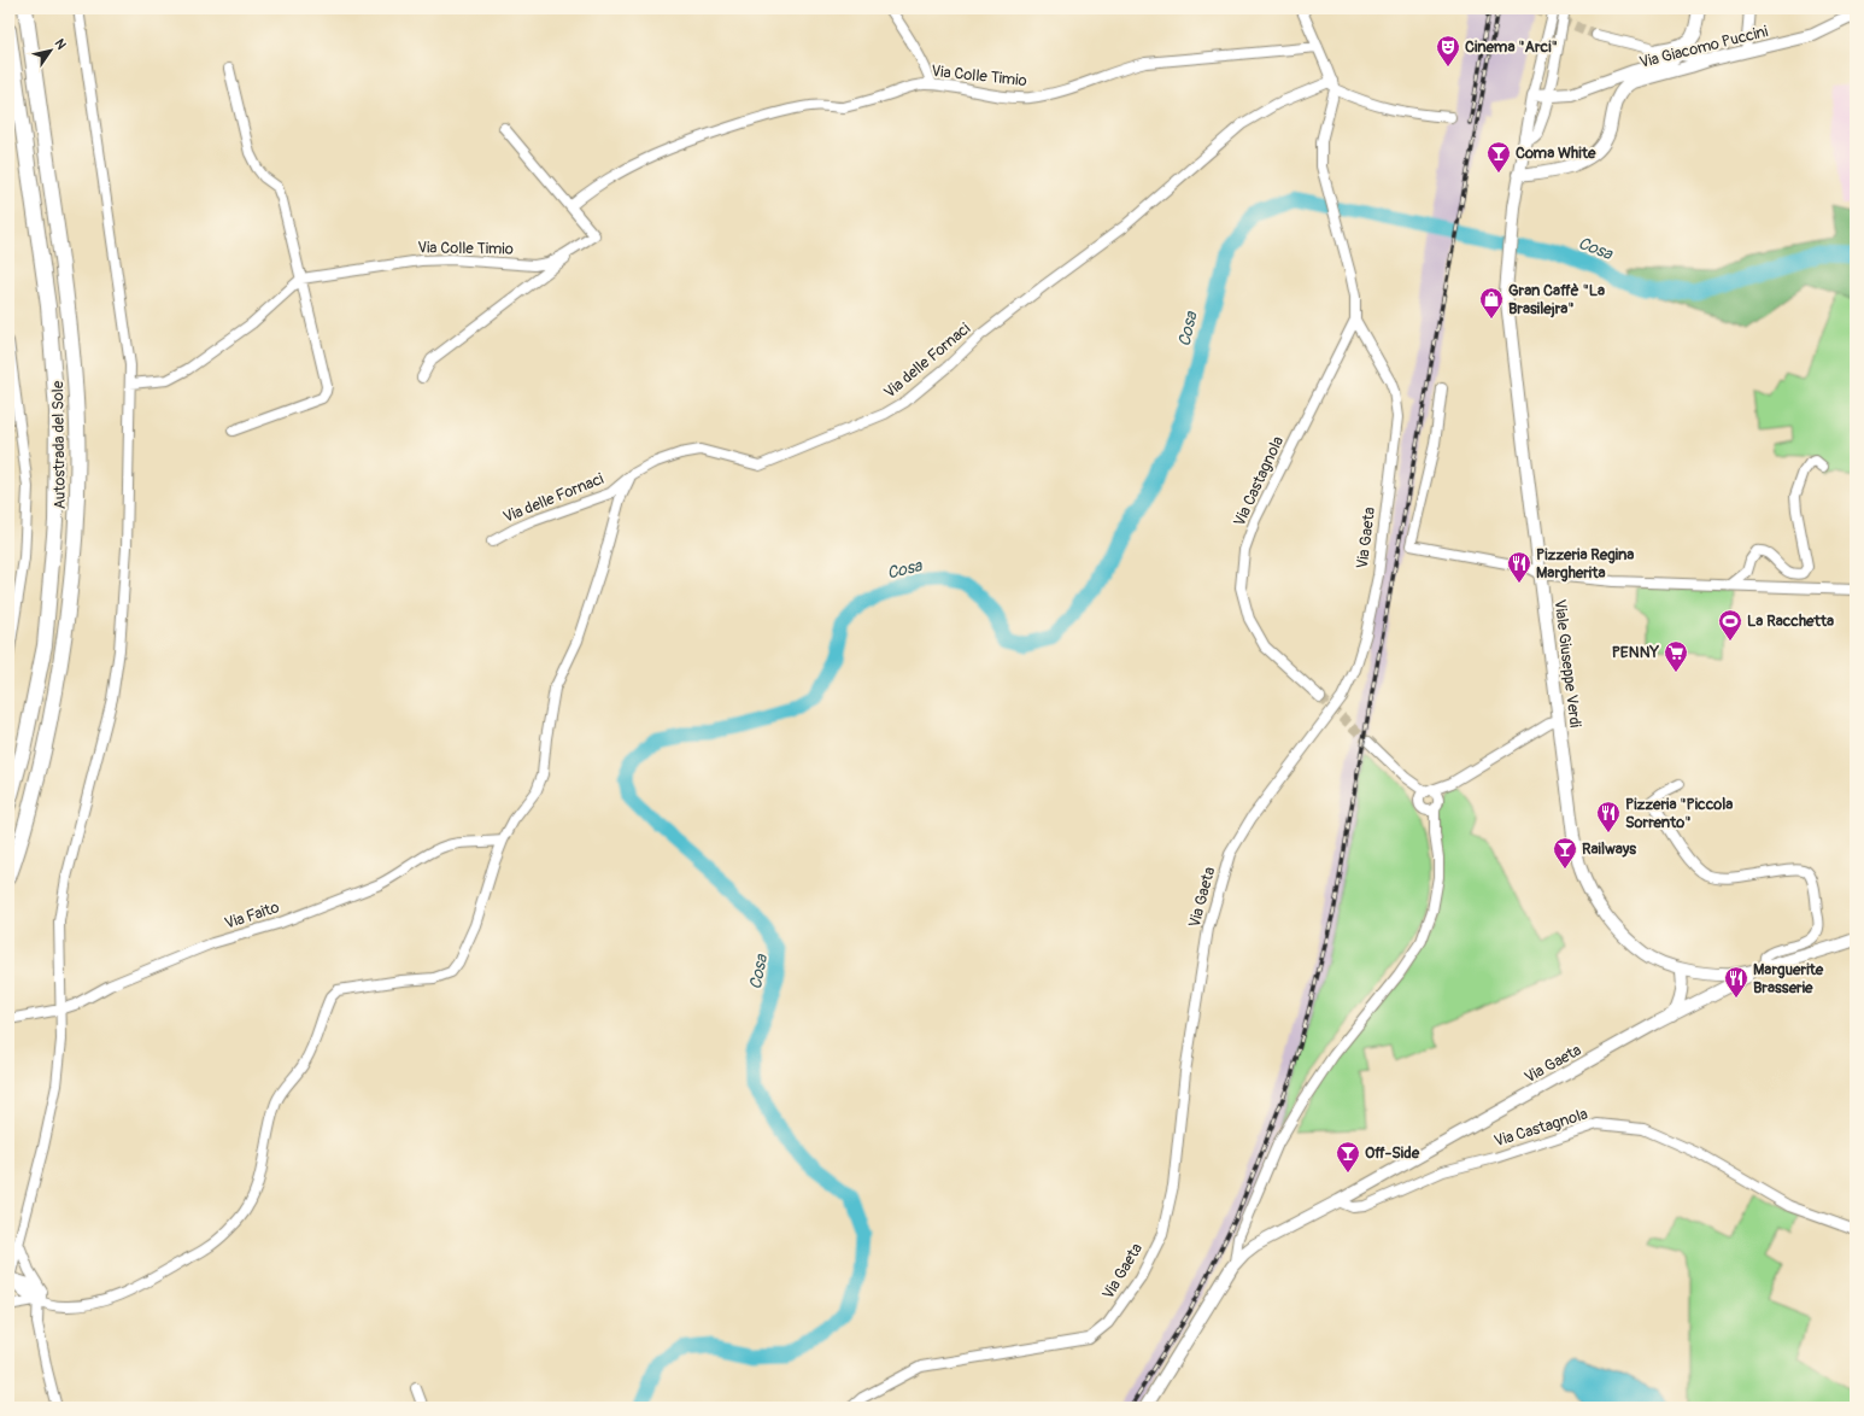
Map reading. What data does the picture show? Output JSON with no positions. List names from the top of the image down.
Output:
{
  "streets": {
    "highway": ["Autostrada del Sole"],
    "main road": ["Via Giacomo Puccini", "Via Gaeta", "Viale Giuseppe Verdi"],
    "street": [
      "Via Colle Timio",
      "Via delle Fornaci",
      "Via Castagnola",
      "Via Faito"
    ]
  },
  "crossings": [
    ["Via Giacomo Puccini", "Viale Giuseppe Verdi"],
    ["Via delle Fornaci", "Via Gaeta"],
    ["Via Castagnola", "Via Gaeta"],
    ["Via Gaeta", "Viale Giuseppe Verdi"]
  ],
  "water": ["Cosa"],
  "places": {
    "theatre": ["Cinema \"Arci\""],
    "bar": ["Coma White", "Railways", "Off-Side"],
    "shop": ["Gran Caffè \"La Brasilejra\""],
    "restaurant": ["Pizzeria Regina Margherita", "Pizzeria \"Piccola Sorrento\"", "Marguerite Brasserie"],
    "sports": ["La Racchetta"],
    "supermarket": ["PENNY"]
  },
  "north": "top right"
}
